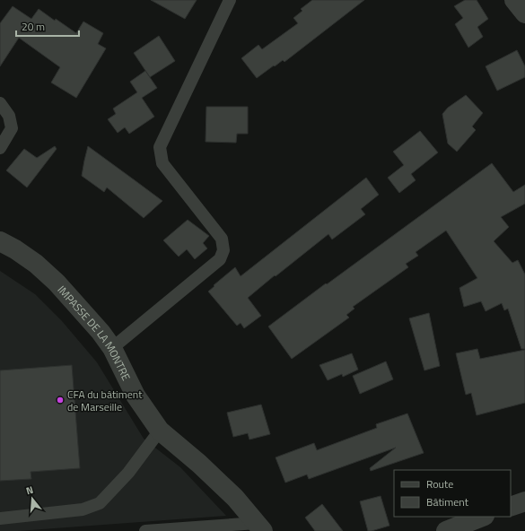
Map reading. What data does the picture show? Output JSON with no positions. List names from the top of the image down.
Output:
{
  "streets": {
    "street": ["IMPASSE DE LA MONTRE"]
  },
  "places": ["CFA du bâtiment de Marseille"],
  "legend": ["Route", "Bâtiment"],
  "scale_bar": "20 m",
  "north": "top"
}
